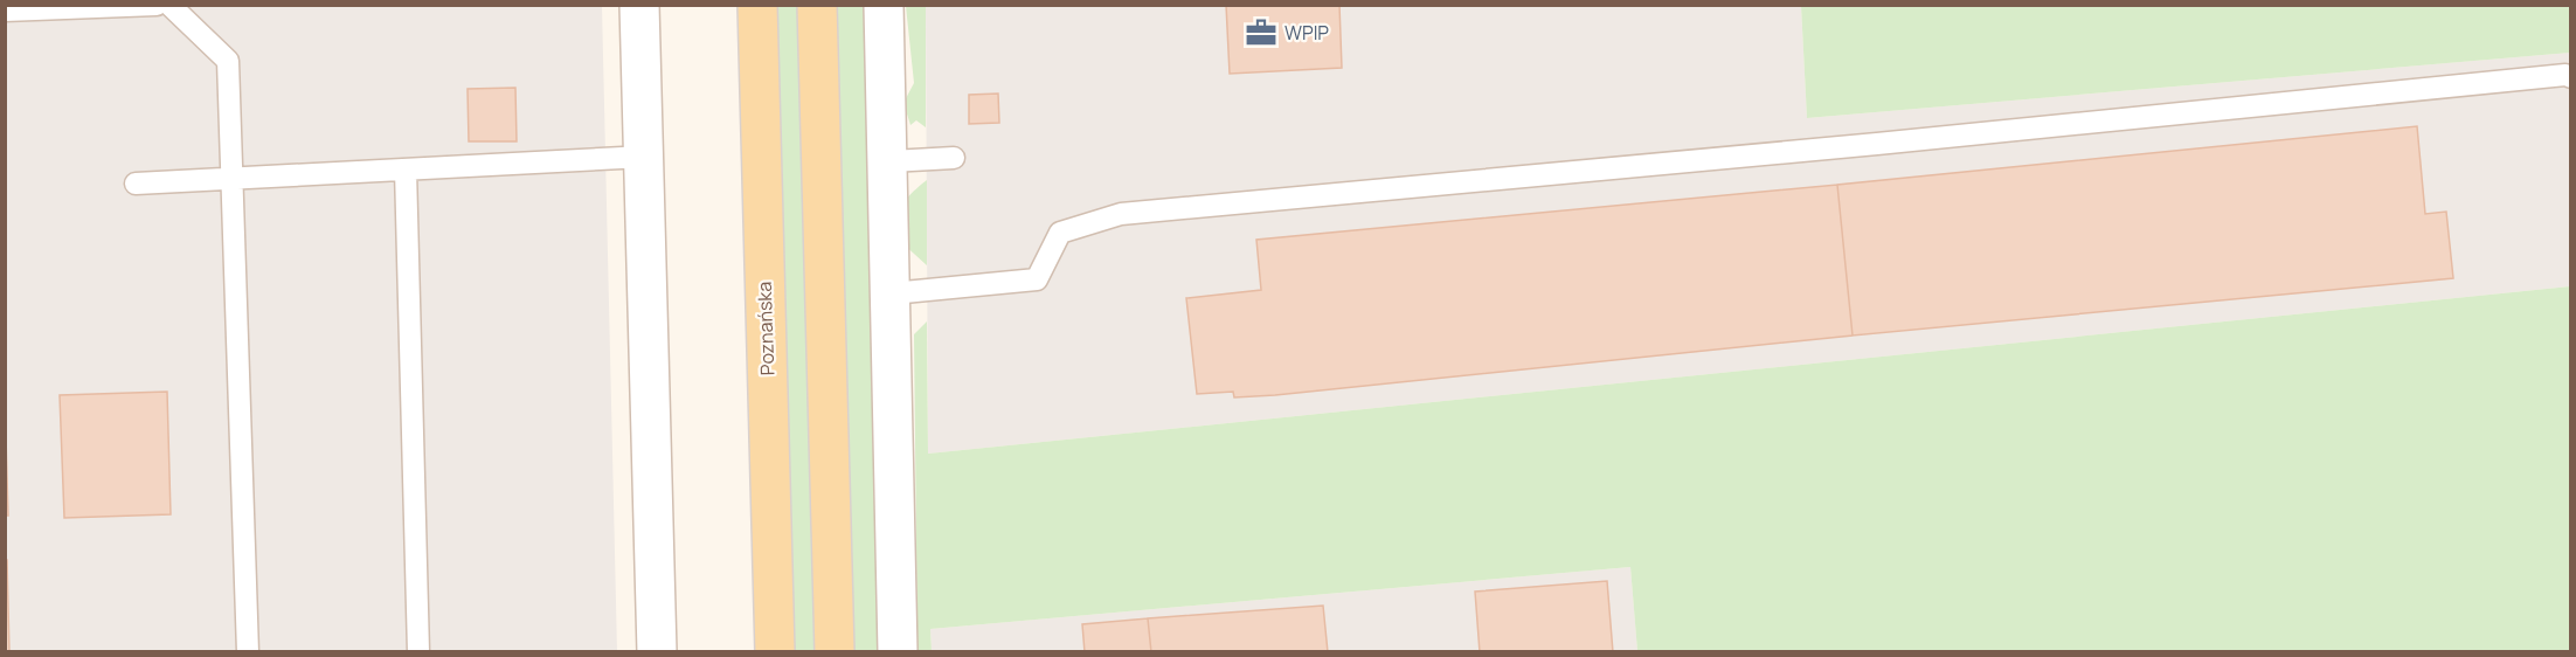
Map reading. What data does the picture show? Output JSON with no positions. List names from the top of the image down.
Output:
{
  "streets": {
    "main road": ["Poznańska"]
  },
  "places": {
    "office": ["WPIP"]
  }
}
